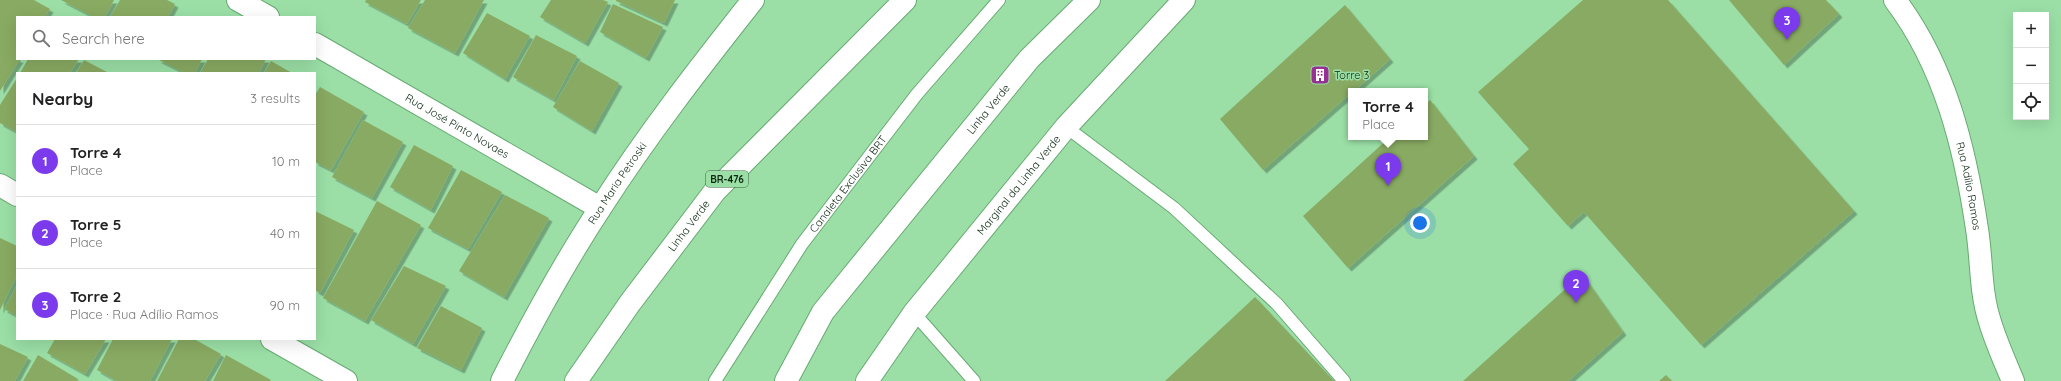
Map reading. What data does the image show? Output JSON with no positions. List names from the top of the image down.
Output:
{
  "streets": {
    "main road": [
      "Linha Verde",
      "Rua José Pinto Novaes",
      "BR-476",
      "Rua Maria Petroski",
      "Marginal da Linha Verde",
      "Rua Adílio Ramos"
    ],
    "lane": ["Canaleta Exclusiva BRT"]
  },
  "crossings": [
    ["Rua José Pinto Novaes", "Rua Maria Petroski"]
  ],
  "places": {
    "building": ["Torre 3"]
  },
  "page": {
    "pins": ["3", "1", "2"],
    "map_buttons": ["+", "−"],
    "search": "Search here",
    "heading": ["Nearby", "3 results"],
    "popup": ["Torre 4", "Place"],
    "list": [
      {
        "mark": "1",
        "name": "Torre 4",
        "note": "Place",
        "value": "10 m"
      },
      {
        "mark": "2",
        "name": "Torre 5",
        "note": "Place",
        "value": "40 m"
      },
      {
        "mark": "3",
        "name": "Torre 2",
        "note": "Place · Rua Adílio Ramos",
        "value": "90 m"
      }
    ]
  }
}
